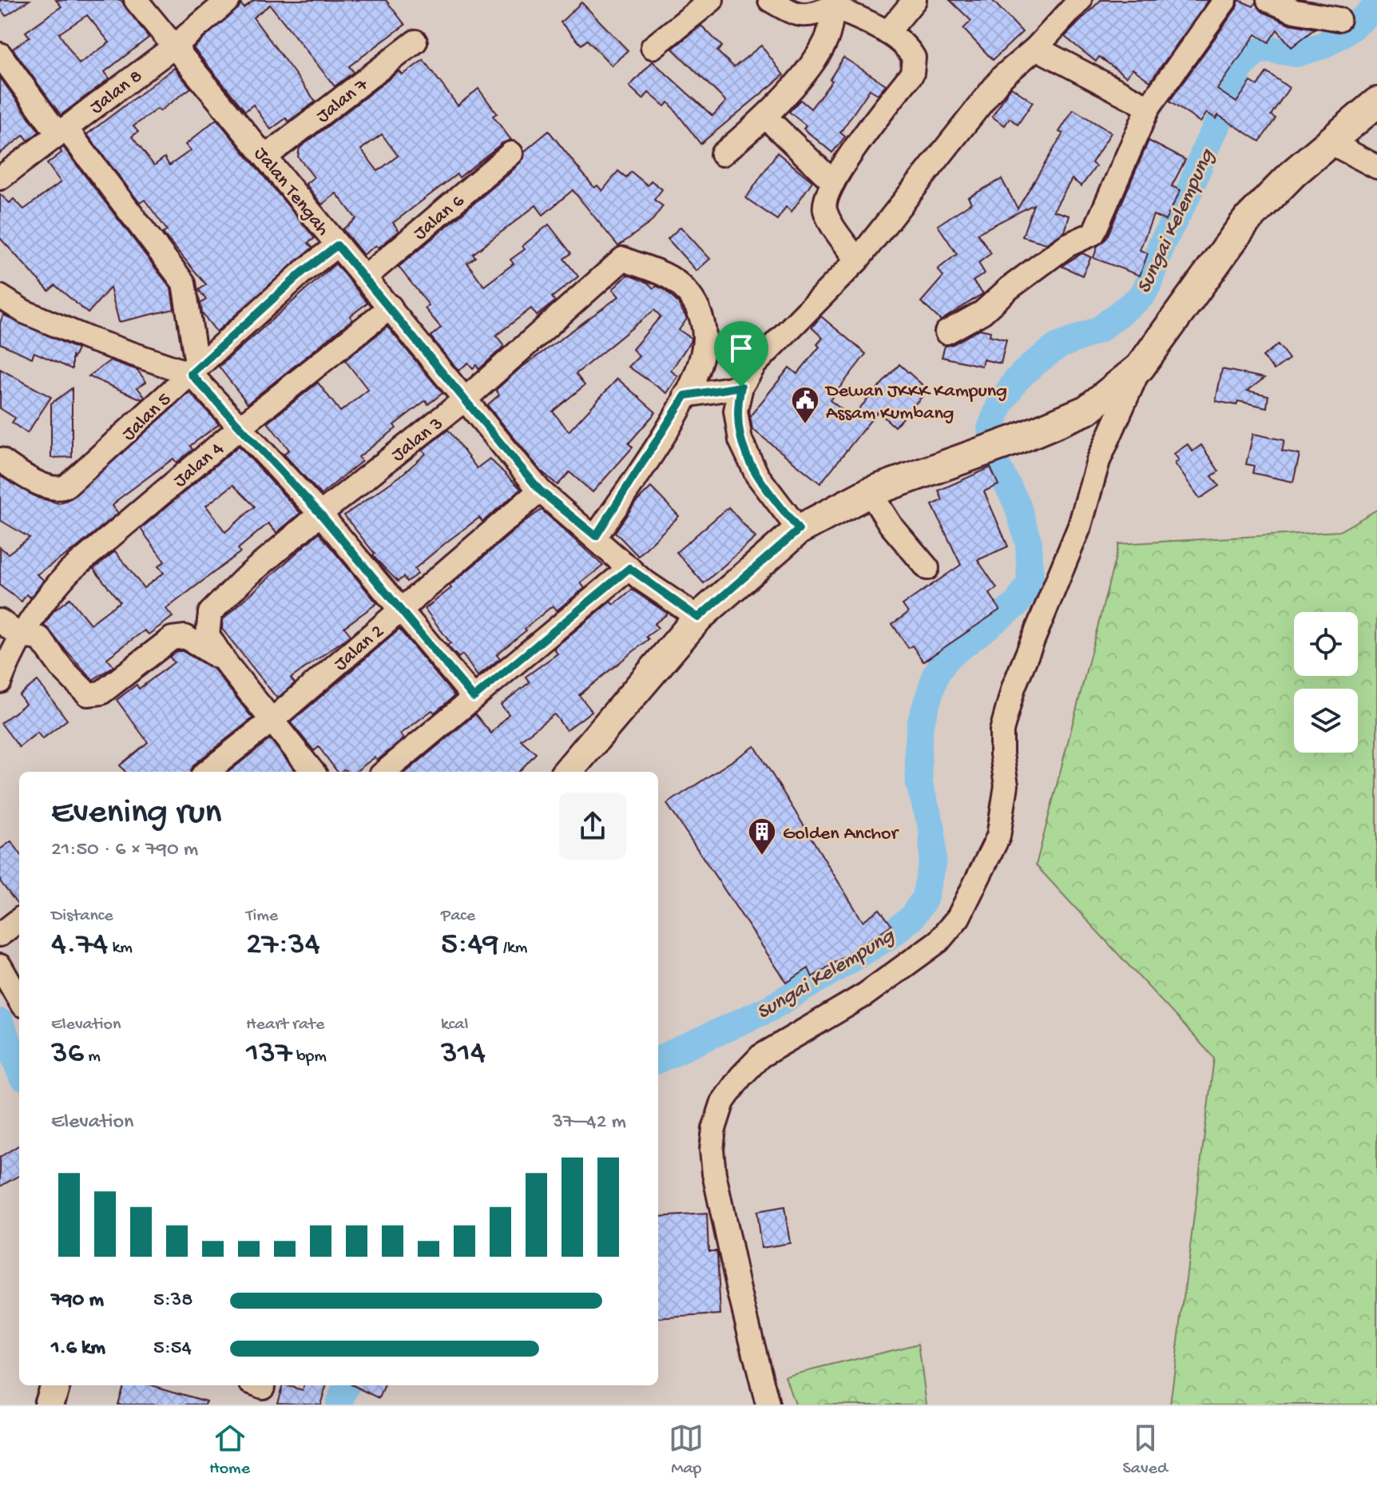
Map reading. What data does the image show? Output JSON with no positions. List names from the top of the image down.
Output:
{
  "streets": {
    "street": [
      "Jalan 8",
      "Jalan 7",
      "Jalan Tengah",
      "Jalan 6",
      "Jalan 5",
      "Jalan 3",
      "Jalan 4",
      "Jalan 2"
    ]
  },
  "crossings": [
    ["Jalan 8", "Jalan Tengah"],
    ["Jalan 7", "Jalan Tengah"],
    ["Jalan Tengah", "Jalan 6"],
    ["Jalan Tengah", "Jalan 5"],
    ["Jalan Tengah", "Jalan 3"],
    ["Jalan Tengah", "Jalan 4"],
    ["Jalan Tengah", "Jalan 2"]
  ],
  "water": ["Sungai Kelempung"],
  "places": {
    "public building": ["Dewan JKKK Kampung Assam Kumbang"],
    "building": ["Golden Anchor"]
  },
  "page": {
    "heading": ["Evening run", "21:50 · 6 × 790 m"],
    "stats": [
      ["Distance", "4.74 km"],
      ["Time", "27:34"],
      ["Pace", "5:49 /km"],
      ["Elevation", "36 m"],
      ["Heart rate", "137 bpm"],
      ["kcal", "314"]
    ],
    "chart": ["Elevation", "37–42 m"],
    "list": [
      {
        "name": "790 m",
        "note": "5:38"
      },
      {
        "name": "1.6 km",
        "note": "5:54"
      }
    ],
    "tabs": ["Home", "Map", "Saved"]
  }
}
